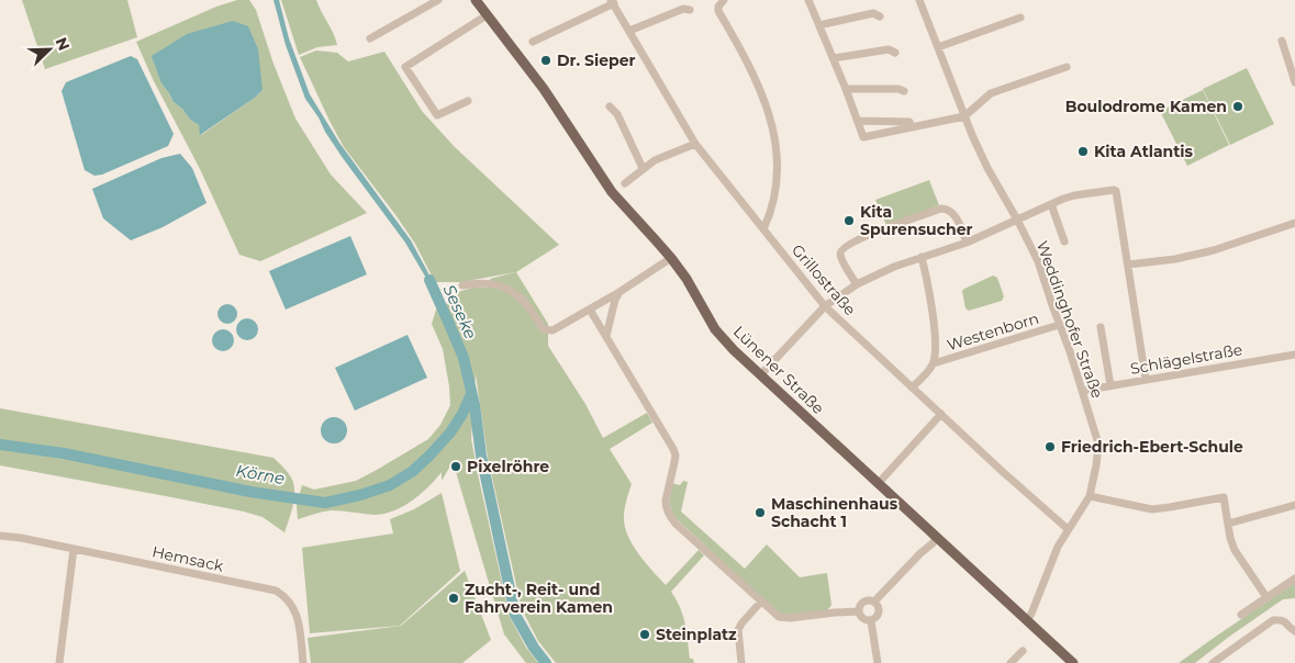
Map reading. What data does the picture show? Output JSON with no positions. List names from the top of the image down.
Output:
{
  "streets": {
    "main road": ["Lünener Straße"],
    "street": [
      "Grillostraße",
      "Weddinghofer Straße",
      "Westenborn",
      "Schlägelstraße",
      "Hemsack"
    ]
  },
  "crossings": [
    ["Grillostraße", "Weddinghofer Straße"],
    ["Weddinghofer Straße", "Westenborn"],
    ["Weddinghofer Straße", "Schlägelstraße"],
    ["Weddinghofer Straße", "Lünener Straße"]
  ],
  "water": ["Seseke", "Körne"],
  "places": [
    "Dr. Sieper",
    "Boulodrome Kamen",
    "Kita Atlantis",
    "Kita Spurensucher",
    "Friedrich-Ebert-Schule",
    "Pixelröhre",
    "Maschinenhaus Schacht 1",
    "Zucht-, Reit- und Fahrverein Kamen",
    "Steinplatz"
  ],
  "north": "top right"
}
